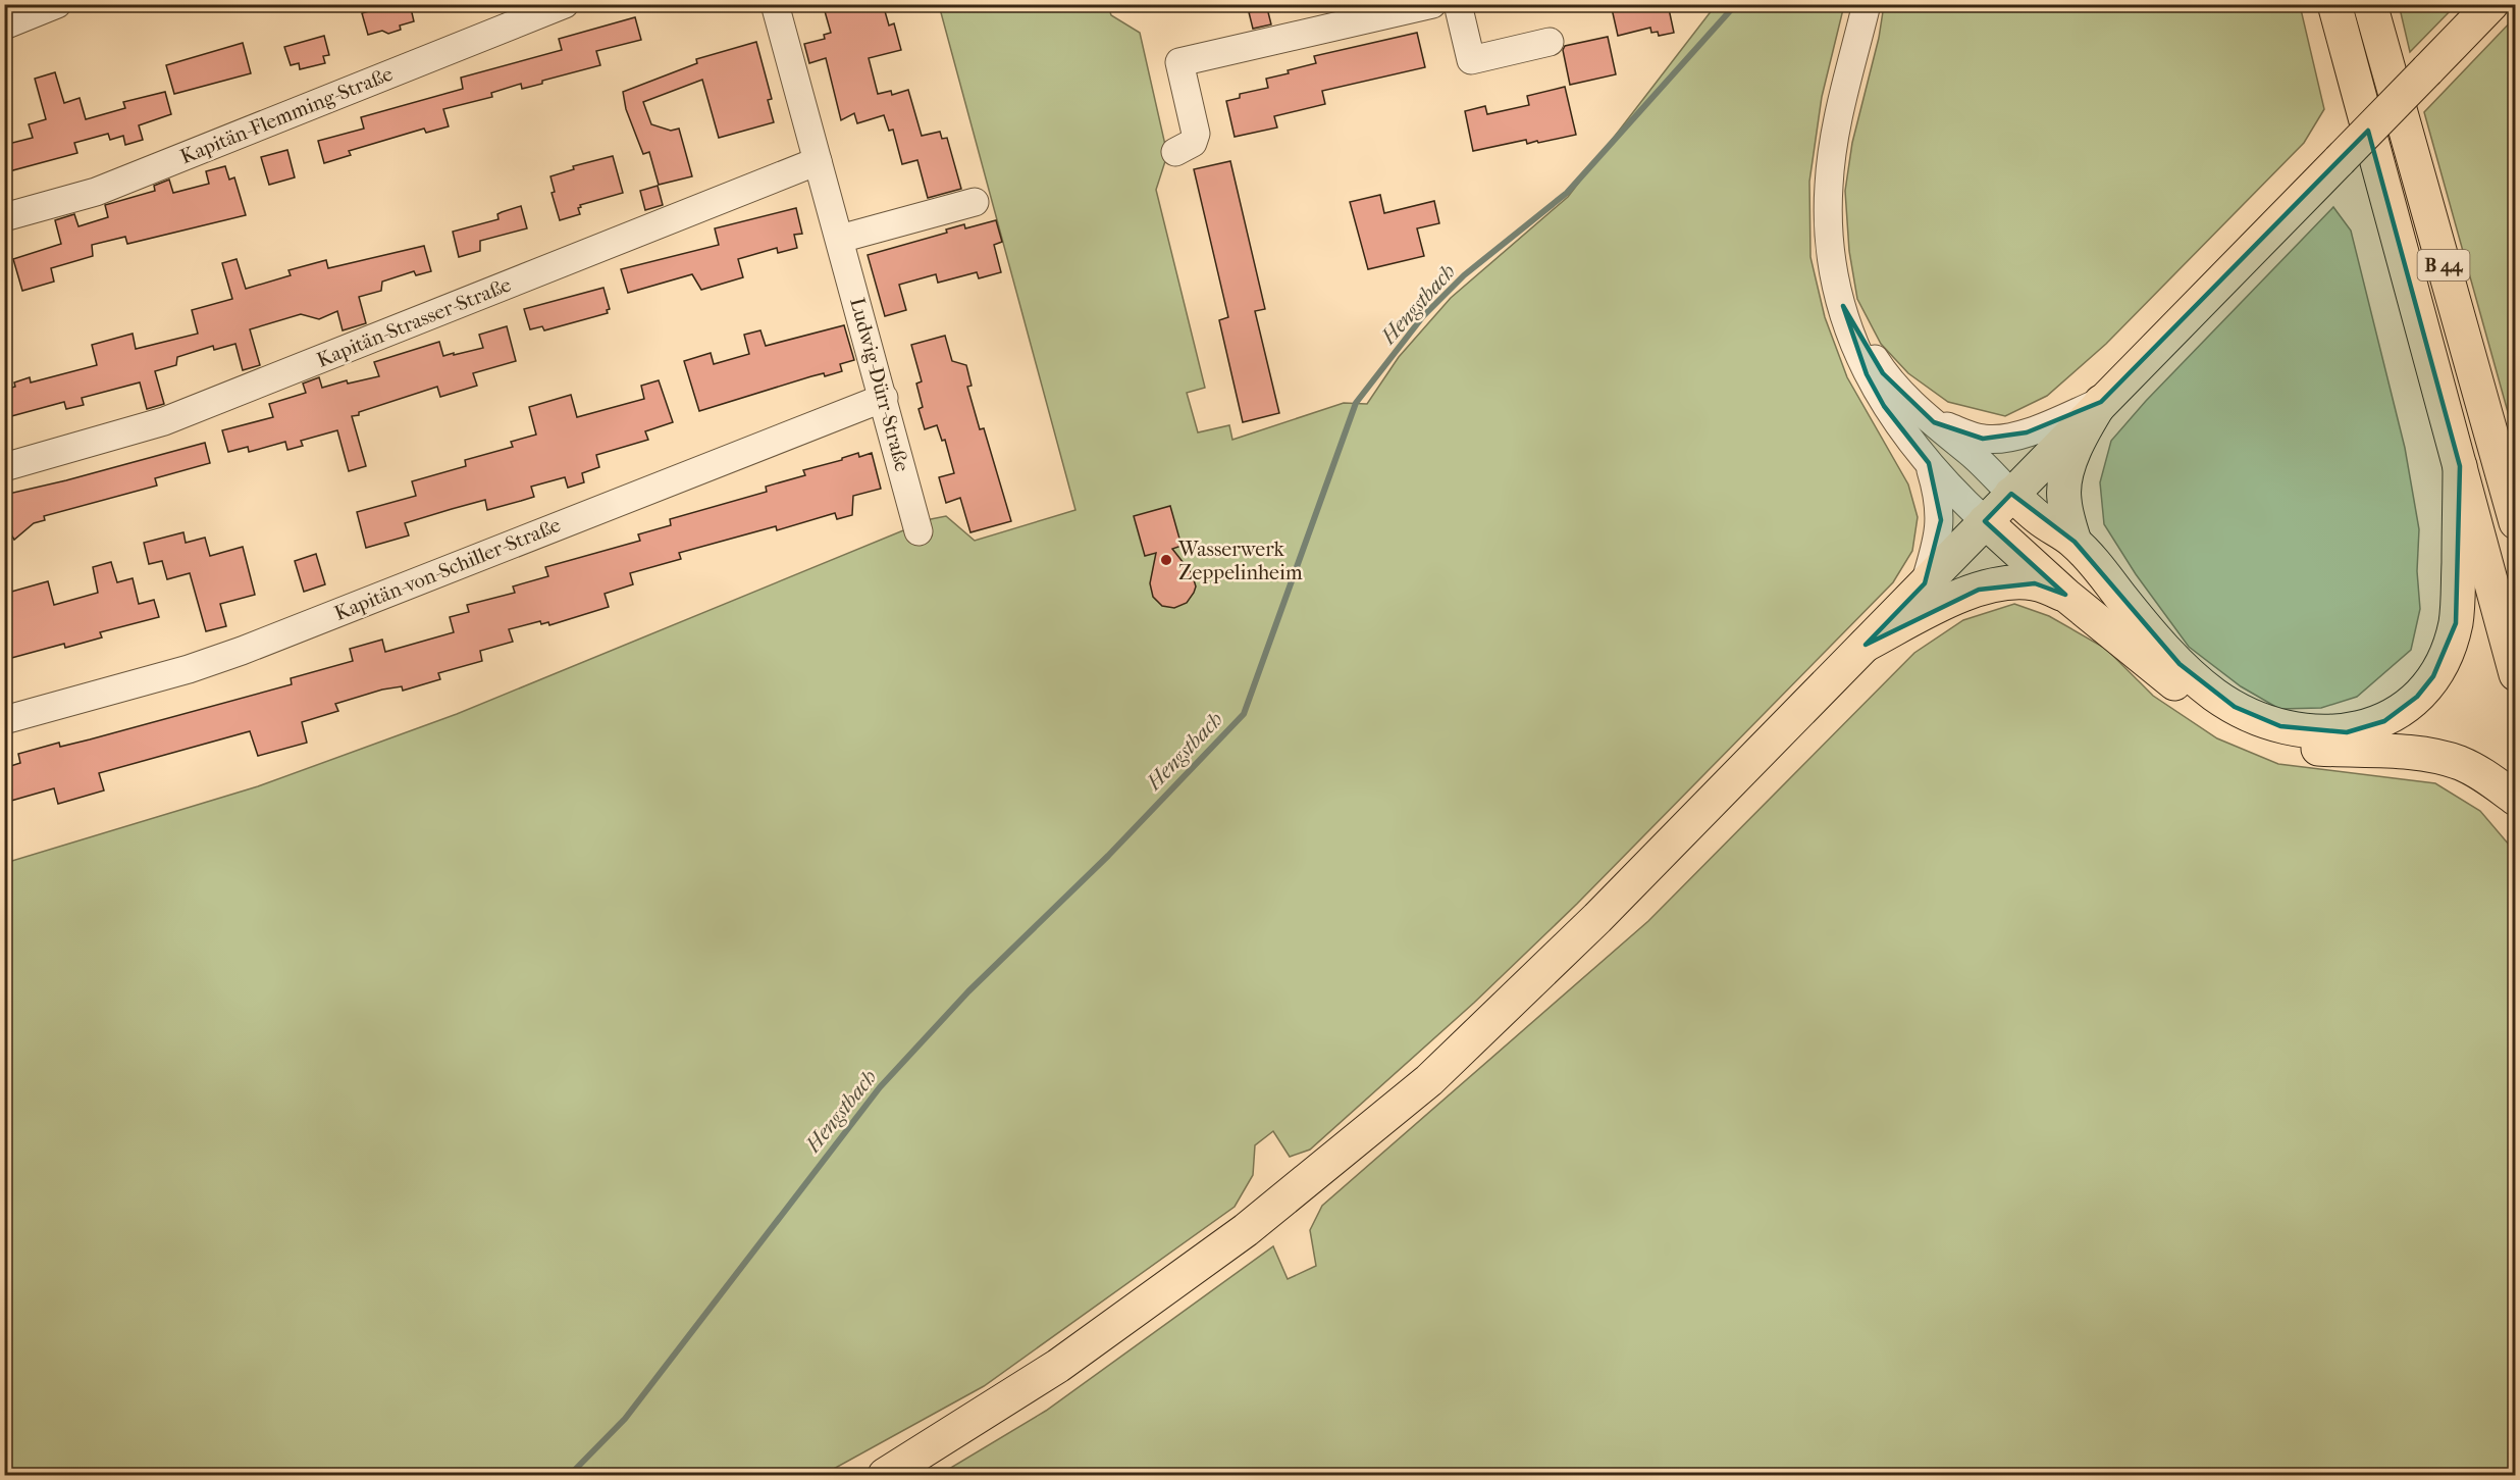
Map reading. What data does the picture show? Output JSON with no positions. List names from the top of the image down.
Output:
{
  "streets": {
    "main road": ["B 44"],
    "street": [
      "Kapitän-Flemming-Straße",
      "Kapitän-Strasser-Straße",
      "Ludwig-Dürr-Straße",
      "Kapitän-von-Schiller-Straße"
    ]
  },
  "crossings": [
    ["Kapitän-Strasser-Straße", "Ludwig-Dürr-Straße"],
    ["Ludwig-Dürr-Straße", "Kapitän-von-Schiller-Straße"]
  ],
  "water": ["Hengstbach"],
  "places": ["Wasserwerk Zeppelinheim"]
}
